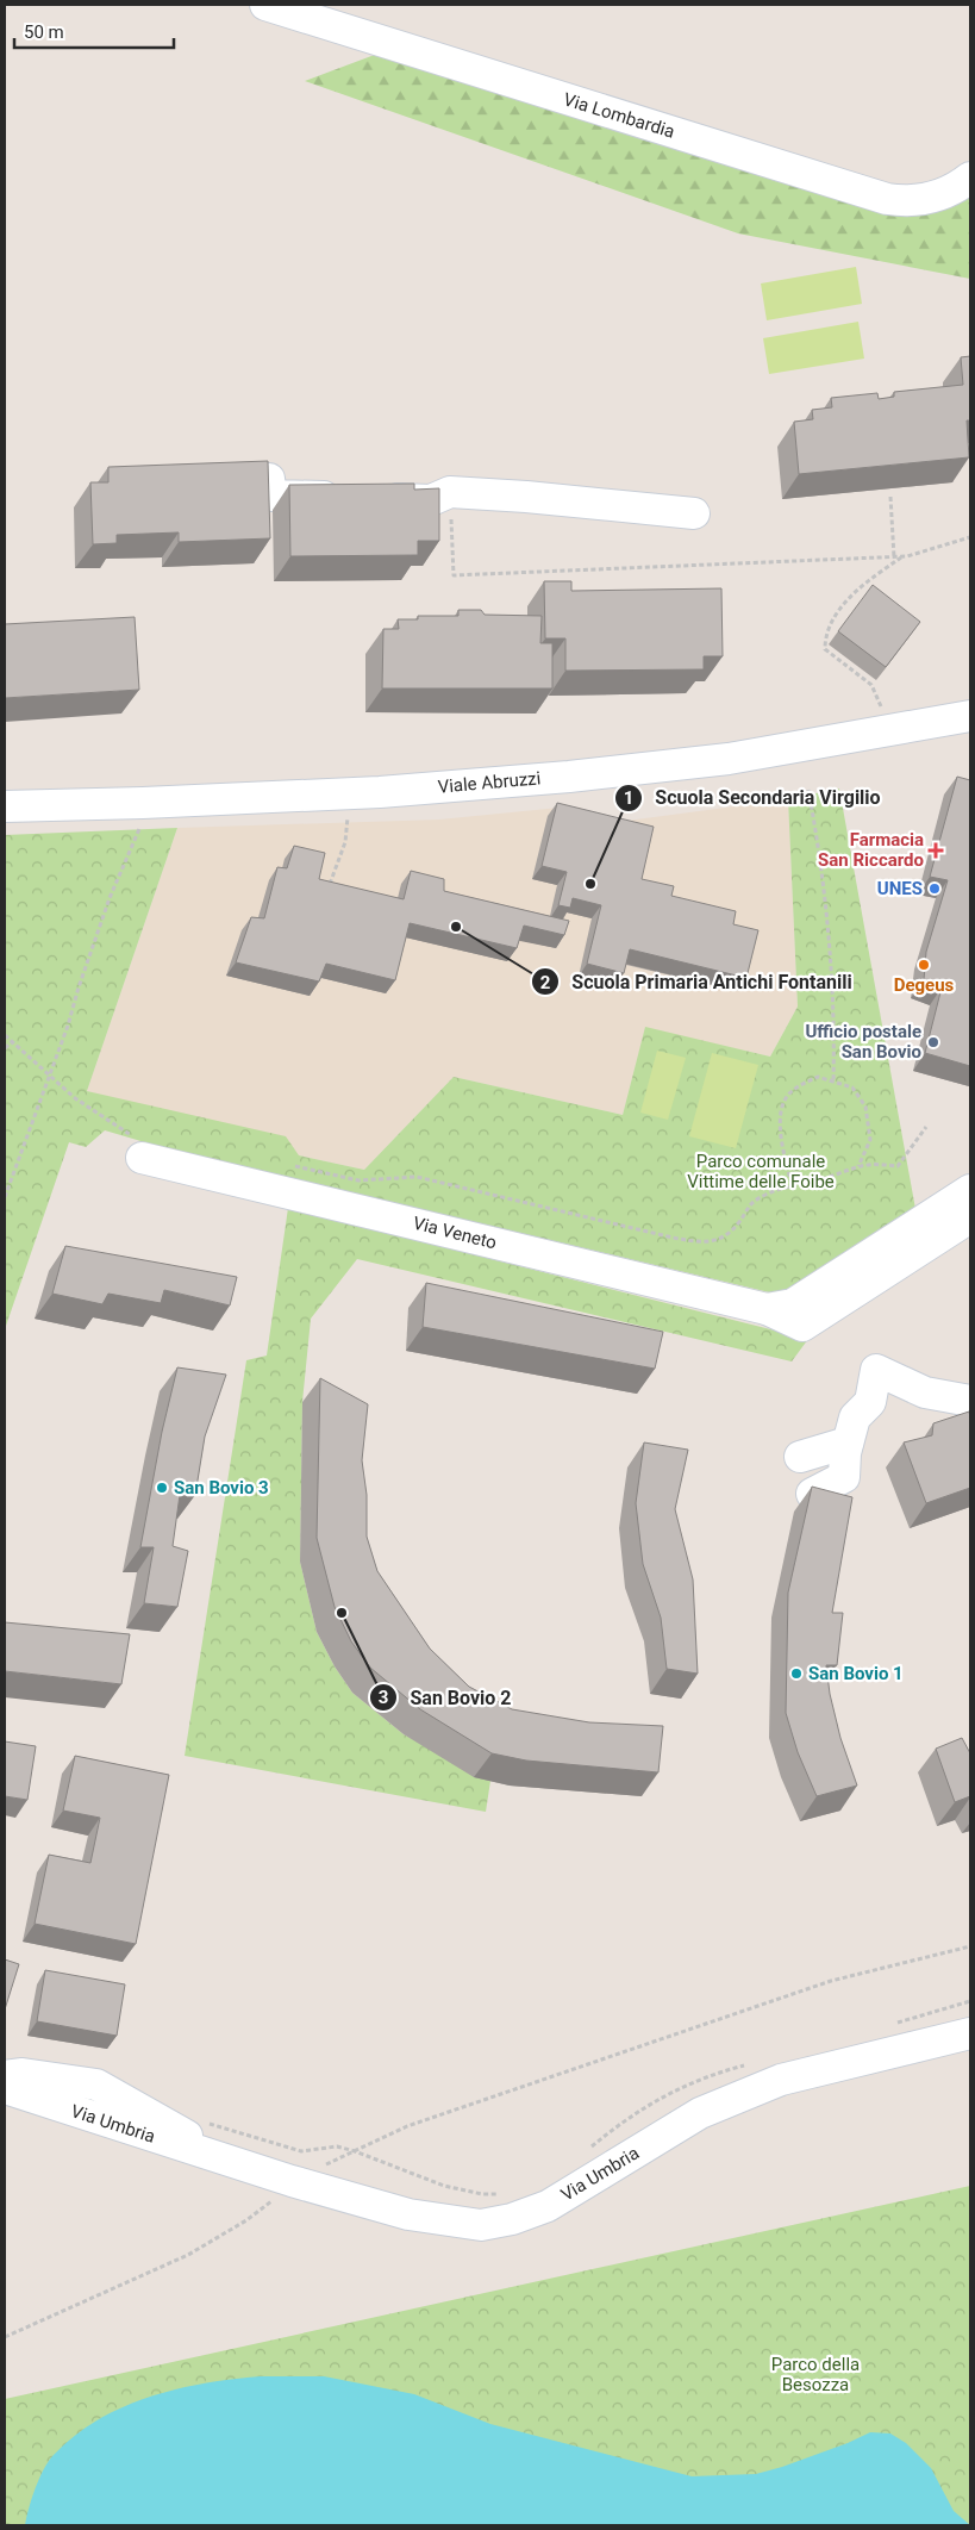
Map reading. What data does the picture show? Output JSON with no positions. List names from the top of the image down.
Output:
{
  "streets": {
    "street": [
      "Via Lombardia",
      "Viale Abruzzi",
      "Via Veneto",
      "Via Umbria"
    ]
  },
  "parks": ["Parco comunale Vittime delle Foibe", "Parco della Besozza"],
  "places": {
    "health": ["Farmacia San Riccardo"],
    "other": [
      "Scuola Secondaria Virgilio",
      "UNES",
      "Scuola Primaria Antichi Fontanili",
      "Degeus",
      "Ufficio postale San Bovio",
      "San Bovio 3",
      "San Bovio 2",
      "San Bovio 1"
    ]
  },
  "scale_bar": "50 m"
}
